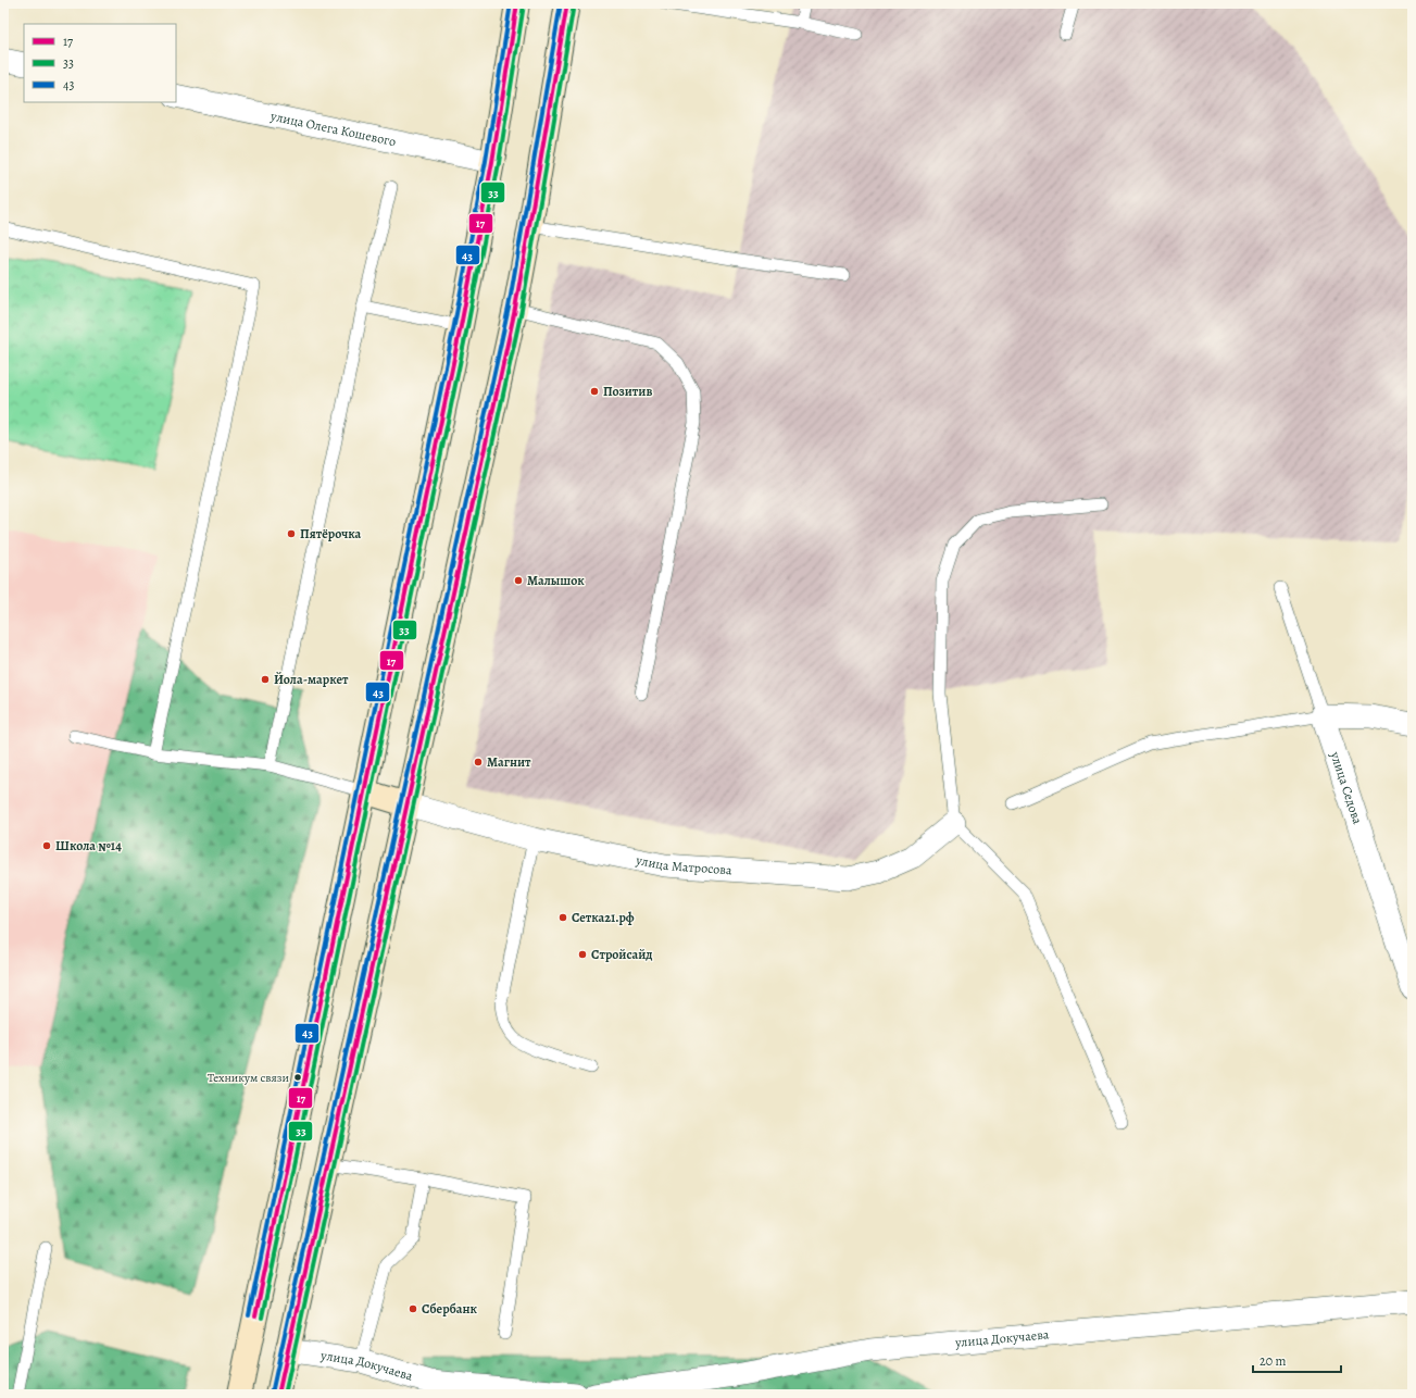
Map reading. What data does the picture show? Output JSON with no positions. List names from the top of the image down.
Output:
{
  "streets": {
    "street": [
      "улица Олега Кошевого",
      "улица Седова",
      "улица Матросова",
      "улица Докучаева"
    ]
  },
  "places": [
    "Позитив",
    "Пятёрочка",
    "Малышок",
    "Йола-маркет",
    "Магнит",
    "Школа №14",
    "Сетка21.рф",
    "Стройсайд",
    "Техникум связи",
    "Сбербанк"
  ],
  "lines": ["transit line 17", "transit line 43", "transit line 33"],
  "legend": ["17", "33", "43"],
  "scale_bar": "20 m"
}
